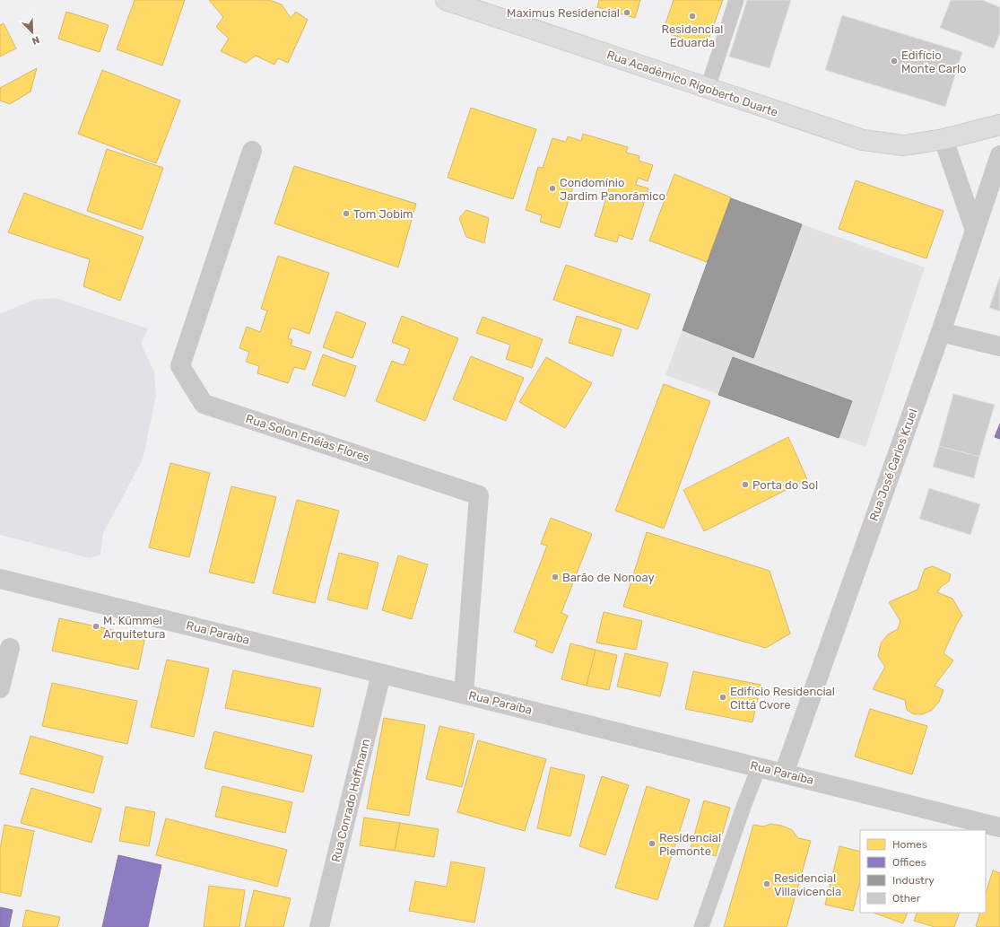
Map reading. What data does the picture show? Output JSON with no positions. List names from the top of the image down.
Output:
{
  "streets": {
    "street": [
      "Rua Acadêmico Rigoberto Duarte",
      "Rua Solon Enéias Flores",
      "Rua José Carlos Kruel",
      "Rua Paraíba",
      "Rua Conrado Hoffmann"
    ]
  },
  "crossings": [
    ["Rua Solon Enéias Flores", "Rua Paraíba"],
    ["Rua José Carlos Kruel", "Rua Paraíba"],
    ["Rua Paraíba", "Rua Conrado Hoffmann"]
  ],
  "places": [
    "Maximus Residencial",
    "Residencial Eduarda",
    "Edifício Monte Carlo",
    "Condomínio Jardim Panorâmico",
    "Tom Jobim",
    "Porta do Sol",
    "Barão de Nonoay",
    "M. Kümmel Arquitetura",
    "Edifício Residencial Cittá Cvore",
    "Residencial Piemonte",
    "Residencial Villavicencia"
  ],
  "legend": [
    "Homes",
    "Offices",
    "Industry",
    "Other"
  ],
  "north": "bottom right"
}
